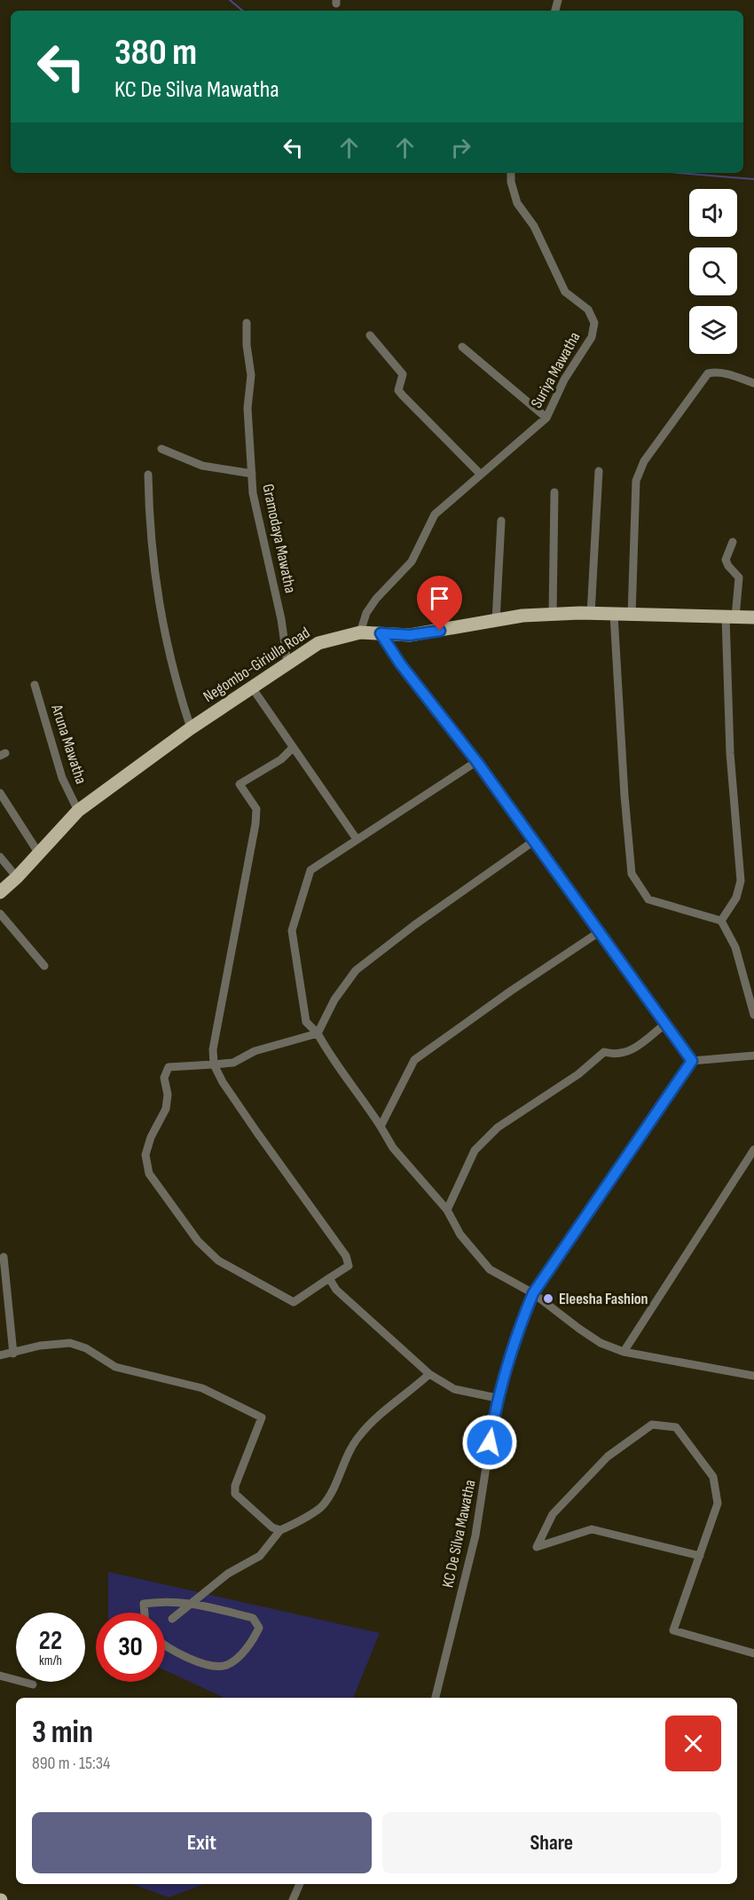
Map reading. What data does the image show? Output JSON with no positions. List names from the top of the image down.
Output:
{
  "streets": {
    "main road": ["Negombo-Giriulla Road"],
    "street": [
      "Suriya Mawatha",
      "Gramodaya Mawatha",
      "Aruna Mawatha",
      "KC De Silva Mawatha"
    ]
  },
  "crossings": [
    ["Suriya Mawatha", "Negombo-Giriulla Road"],
    ["Gramodaya Mawatha", "Negombo-Giriulla Road"],
    ["Negombo-Giriulla Road", "Aruna Mawatha"]
  ],
  "places": ["Eleesha Fashion"],
  "page": {
    "turn": ["380 m", "KC De Silva Mawatha"],
    "speed": "22 km/h",
    "limit": "30",
    "heading": ["3 min", "890 m · 15:34"],
    "buttons": ["Exit", "Share"]
  }
}
